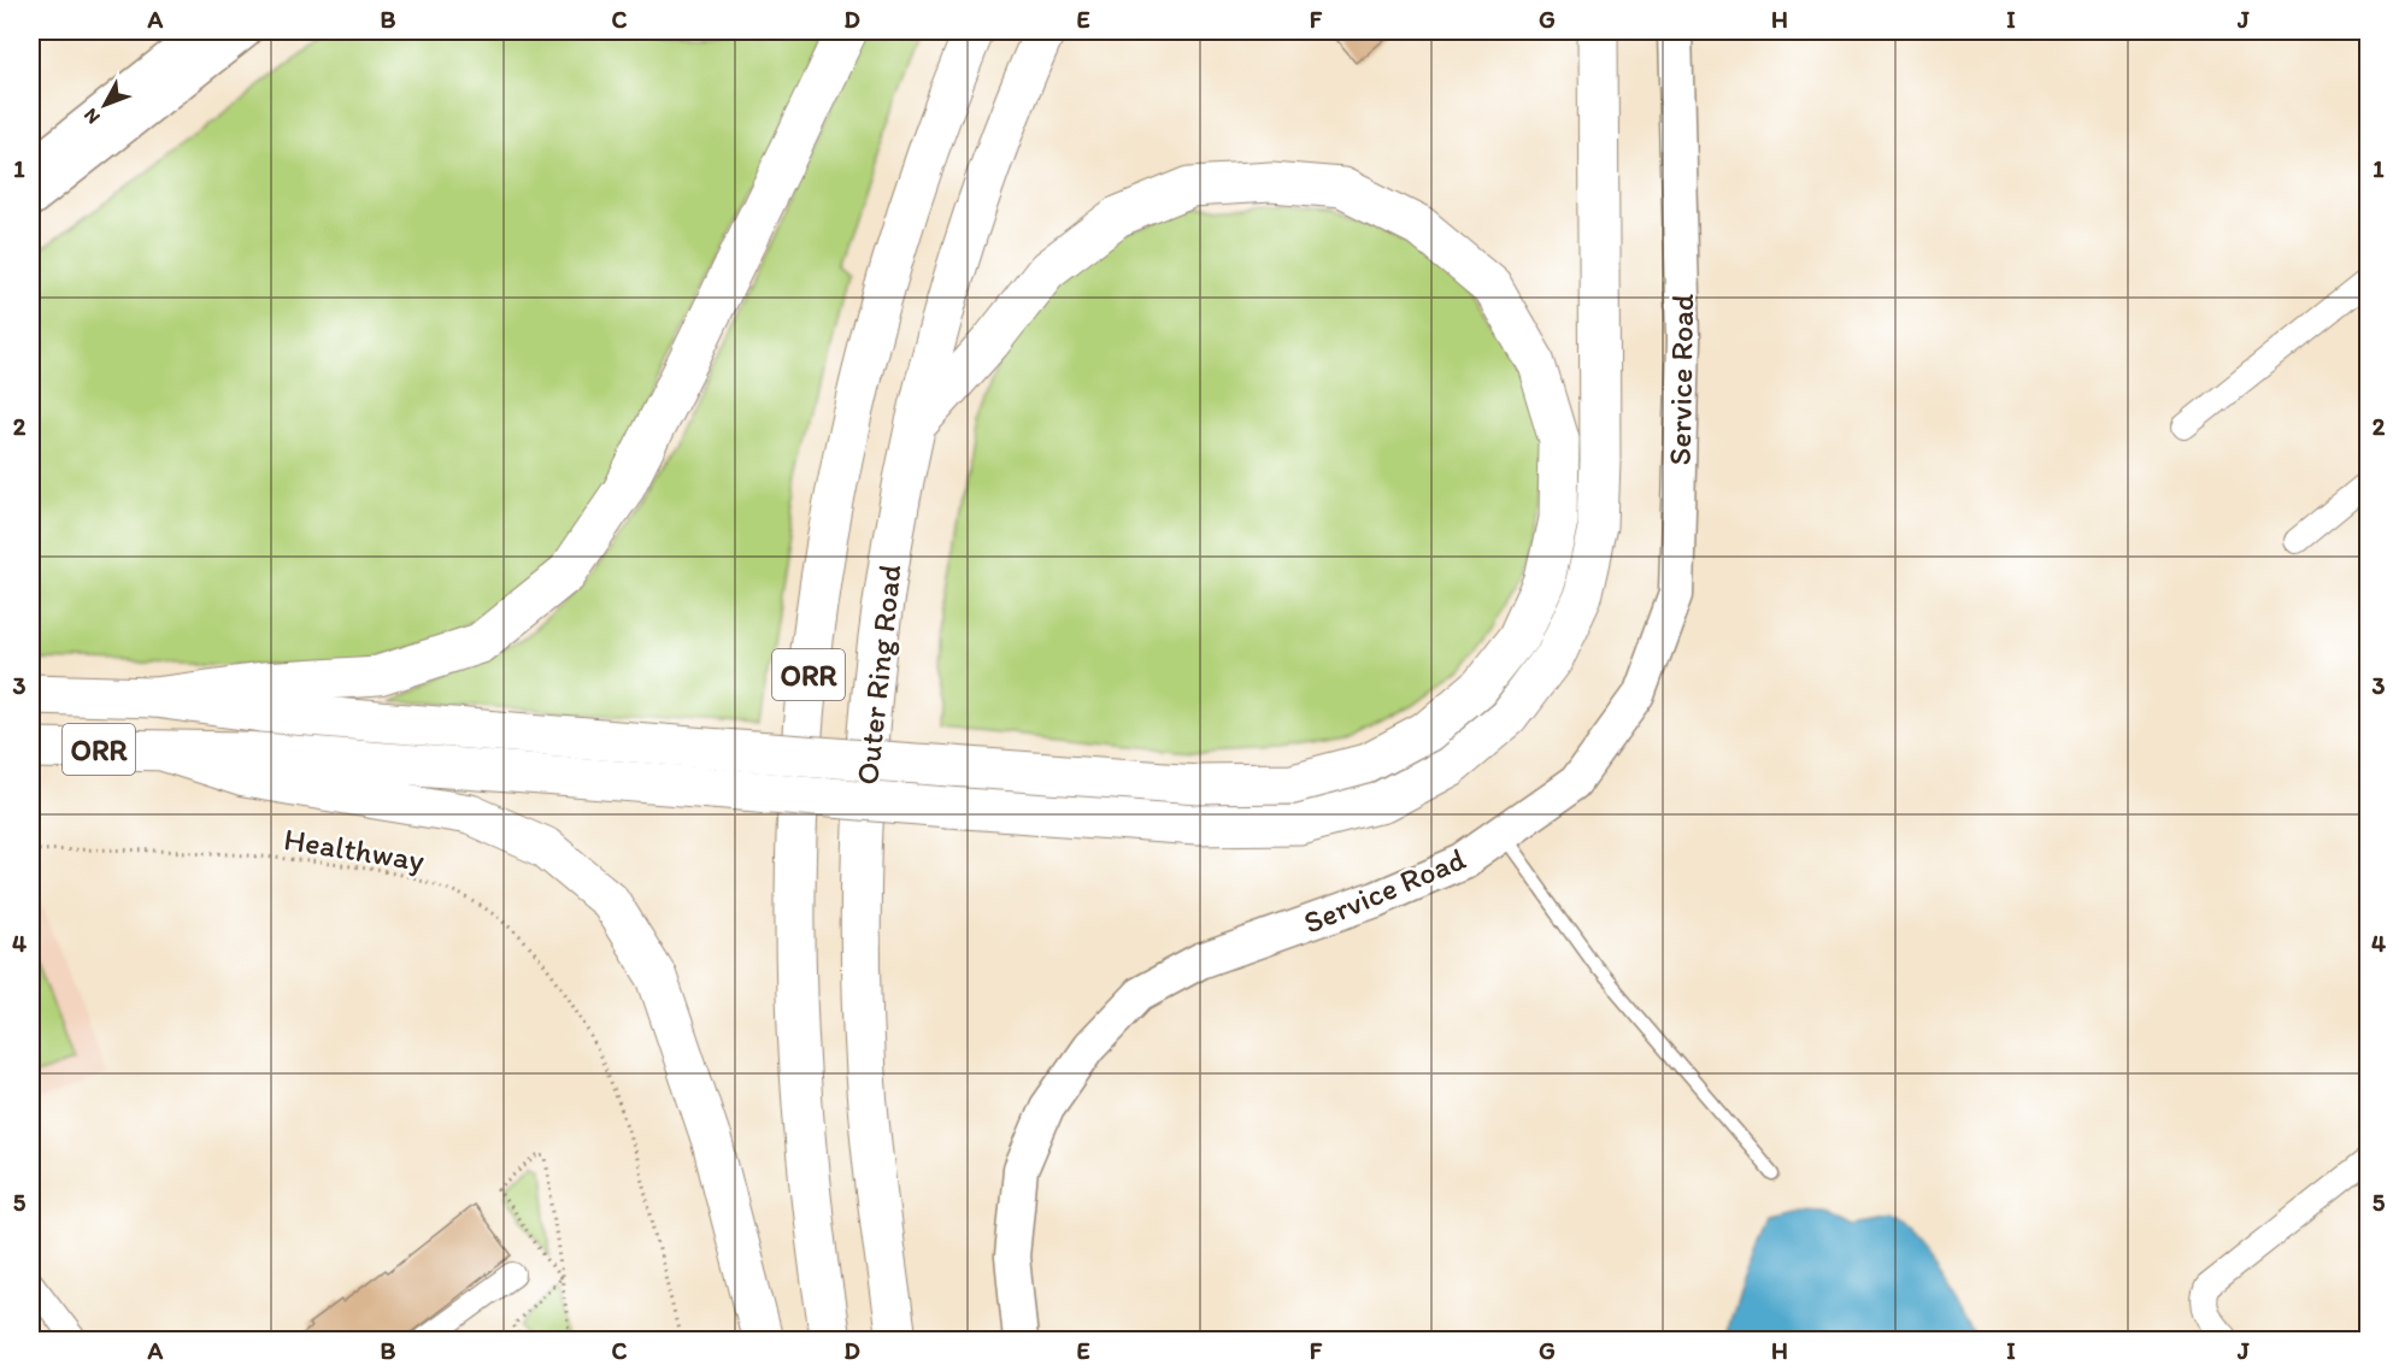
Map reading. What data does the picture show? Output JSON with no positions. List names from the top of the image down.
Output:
{
  "streets": {
    "highway": ["ORR", "Outer Ring Road"],
    "main road": ["Service Road"],
    "path": ["Healthway"]
  },
  "north": "bottom left",
  "grid": {
    "columns": [
      "A",
      "B",
      "C",
      "D",
      "E",
      "F",
      "G",
      "H",
      "I",
      "J"
    ],
    "rows": [
      "1",
      "2",
      "3",
      "4",
      "5"
    ]
  }
}
